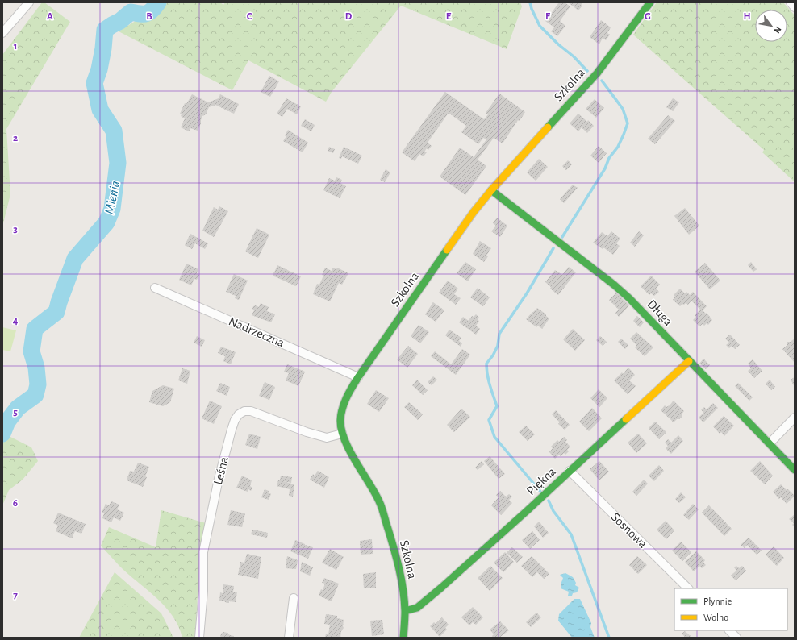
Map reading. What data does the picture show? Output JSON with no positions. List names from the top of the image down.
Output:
{
  "streets": {
    "street": [
      "Szkolna",
      "Długa",
      "Nadrzeczna",
      "Leśna",
      "Piękna",
      "Sosnowa"
    ]
  },
  "crossings": [
    ["Szkolna", "Długa"],
    ["Szkolna", "Nadrzeczna"],
    ["Szkolna", "Leśna"],
    ["Szkolna", "Piękna"],
    ["Długa", "Piękna"],
    ["Piękna", "Sosnowa"]
  ],
  "water": ["Mienia"],
  "legend": ["Płynnie", "Wolno"],
  "north": "bottom right",
  "grid": {
    "columns": [
      "A",
      "B",
      "C",
      "D",
      "E",
      "F",
      "G",
      "H"
    ],
    "rows": [
      "1",
      "2",
      "3",
      "4",
      "5",
      "6",
      "7"
    ]
  }
}
